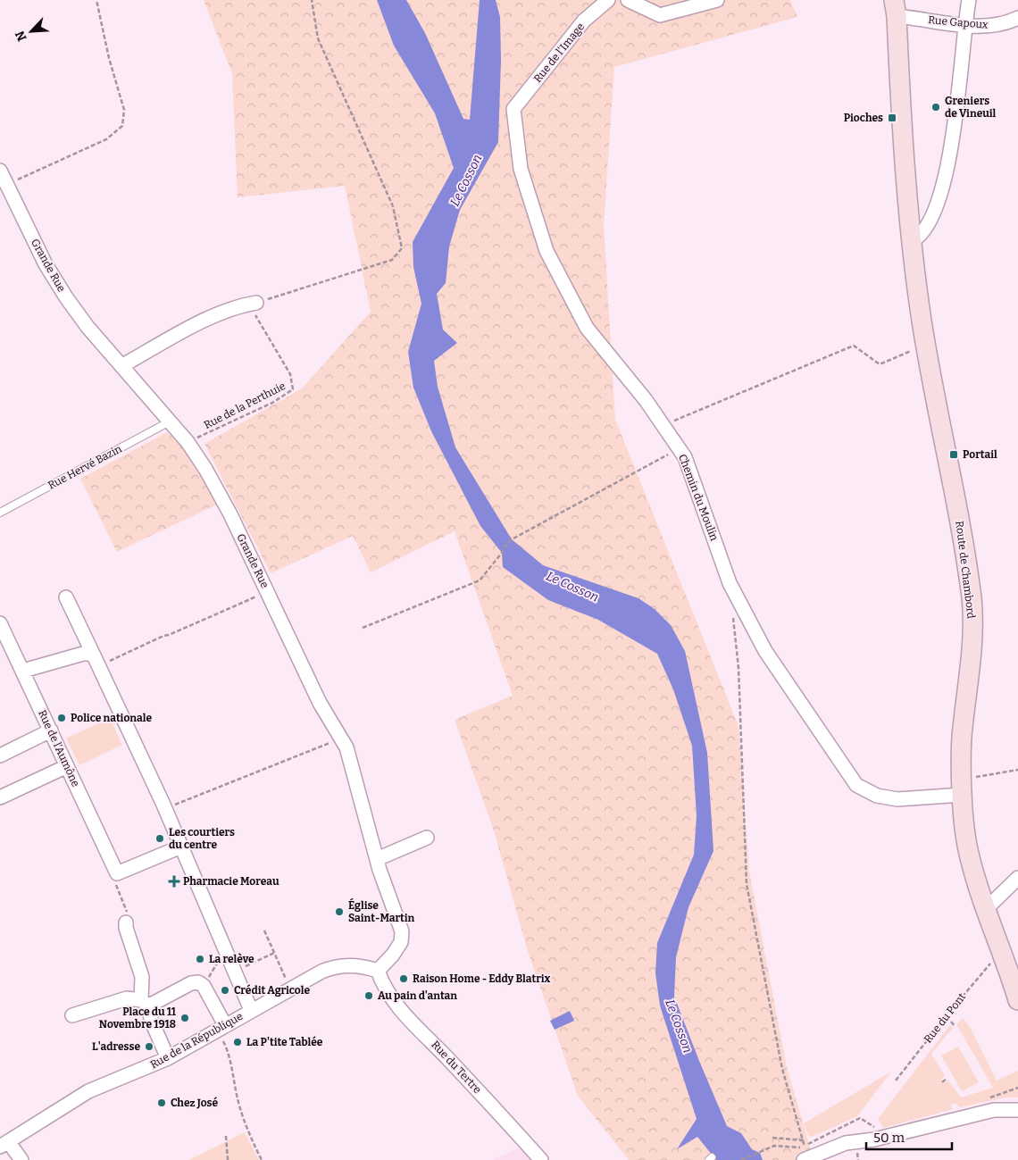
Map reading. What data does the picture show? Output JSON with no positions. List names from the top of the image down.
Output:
{
  "streets": {
    "main road": ["Route de Chambord"],
    "street": [
      "Rue Gapoux",
      "Rue de l'Image",
      "Grande Rue",
      "Chemin du Moulin",
      "Rue de l'Aumône",
      "Rue de la République",
      "Rue du Tertre"
    ],
    "lane": ["Rue Hervé Bazin"],
    "path": ["Rue de la Perthuie", "Rue du Pont"]
  },
  "crossings": [
    ["Rue Gapoux", "Route de Chambord"],
    ["Rue de l'Image", "Chemin du Moulin"],
    ["Grande Rue", "Rue de la Perthuie"],
    ["Grande Rue", "Rue Hervé Bazin"],
    ["Grande Rue", "Rue de la République"],
    ["Grande Rue", "Rue du Tertre"],
    ["Chemin du Moulin", "Route de Chambord"],
    ["Rue de la République", "Rue du Tertre"]
  ],
  "water": ["Le Cosson"],
  "places": {
    "other": [
      "Greniers de Vineuil",
      "Police nationale",
      "Les courtiers du centre",
      "Église Saint-Martin",
      "La relève",
      "Raison Home - Eddy Blatrix",
      "Crédit Agricole",
      "Au pain d'antan",
      "Place du 11 Novembre 1918",
      "La P'tite Tablée",
      "L'adresse",
      "Chez José"
    ],
    "transit": ["Pioches", "Portail"],
    "health": ["Pharmacie Moreau"]
  },
  "scale_bar": "50 m",
  "north": "bottom left"
}
